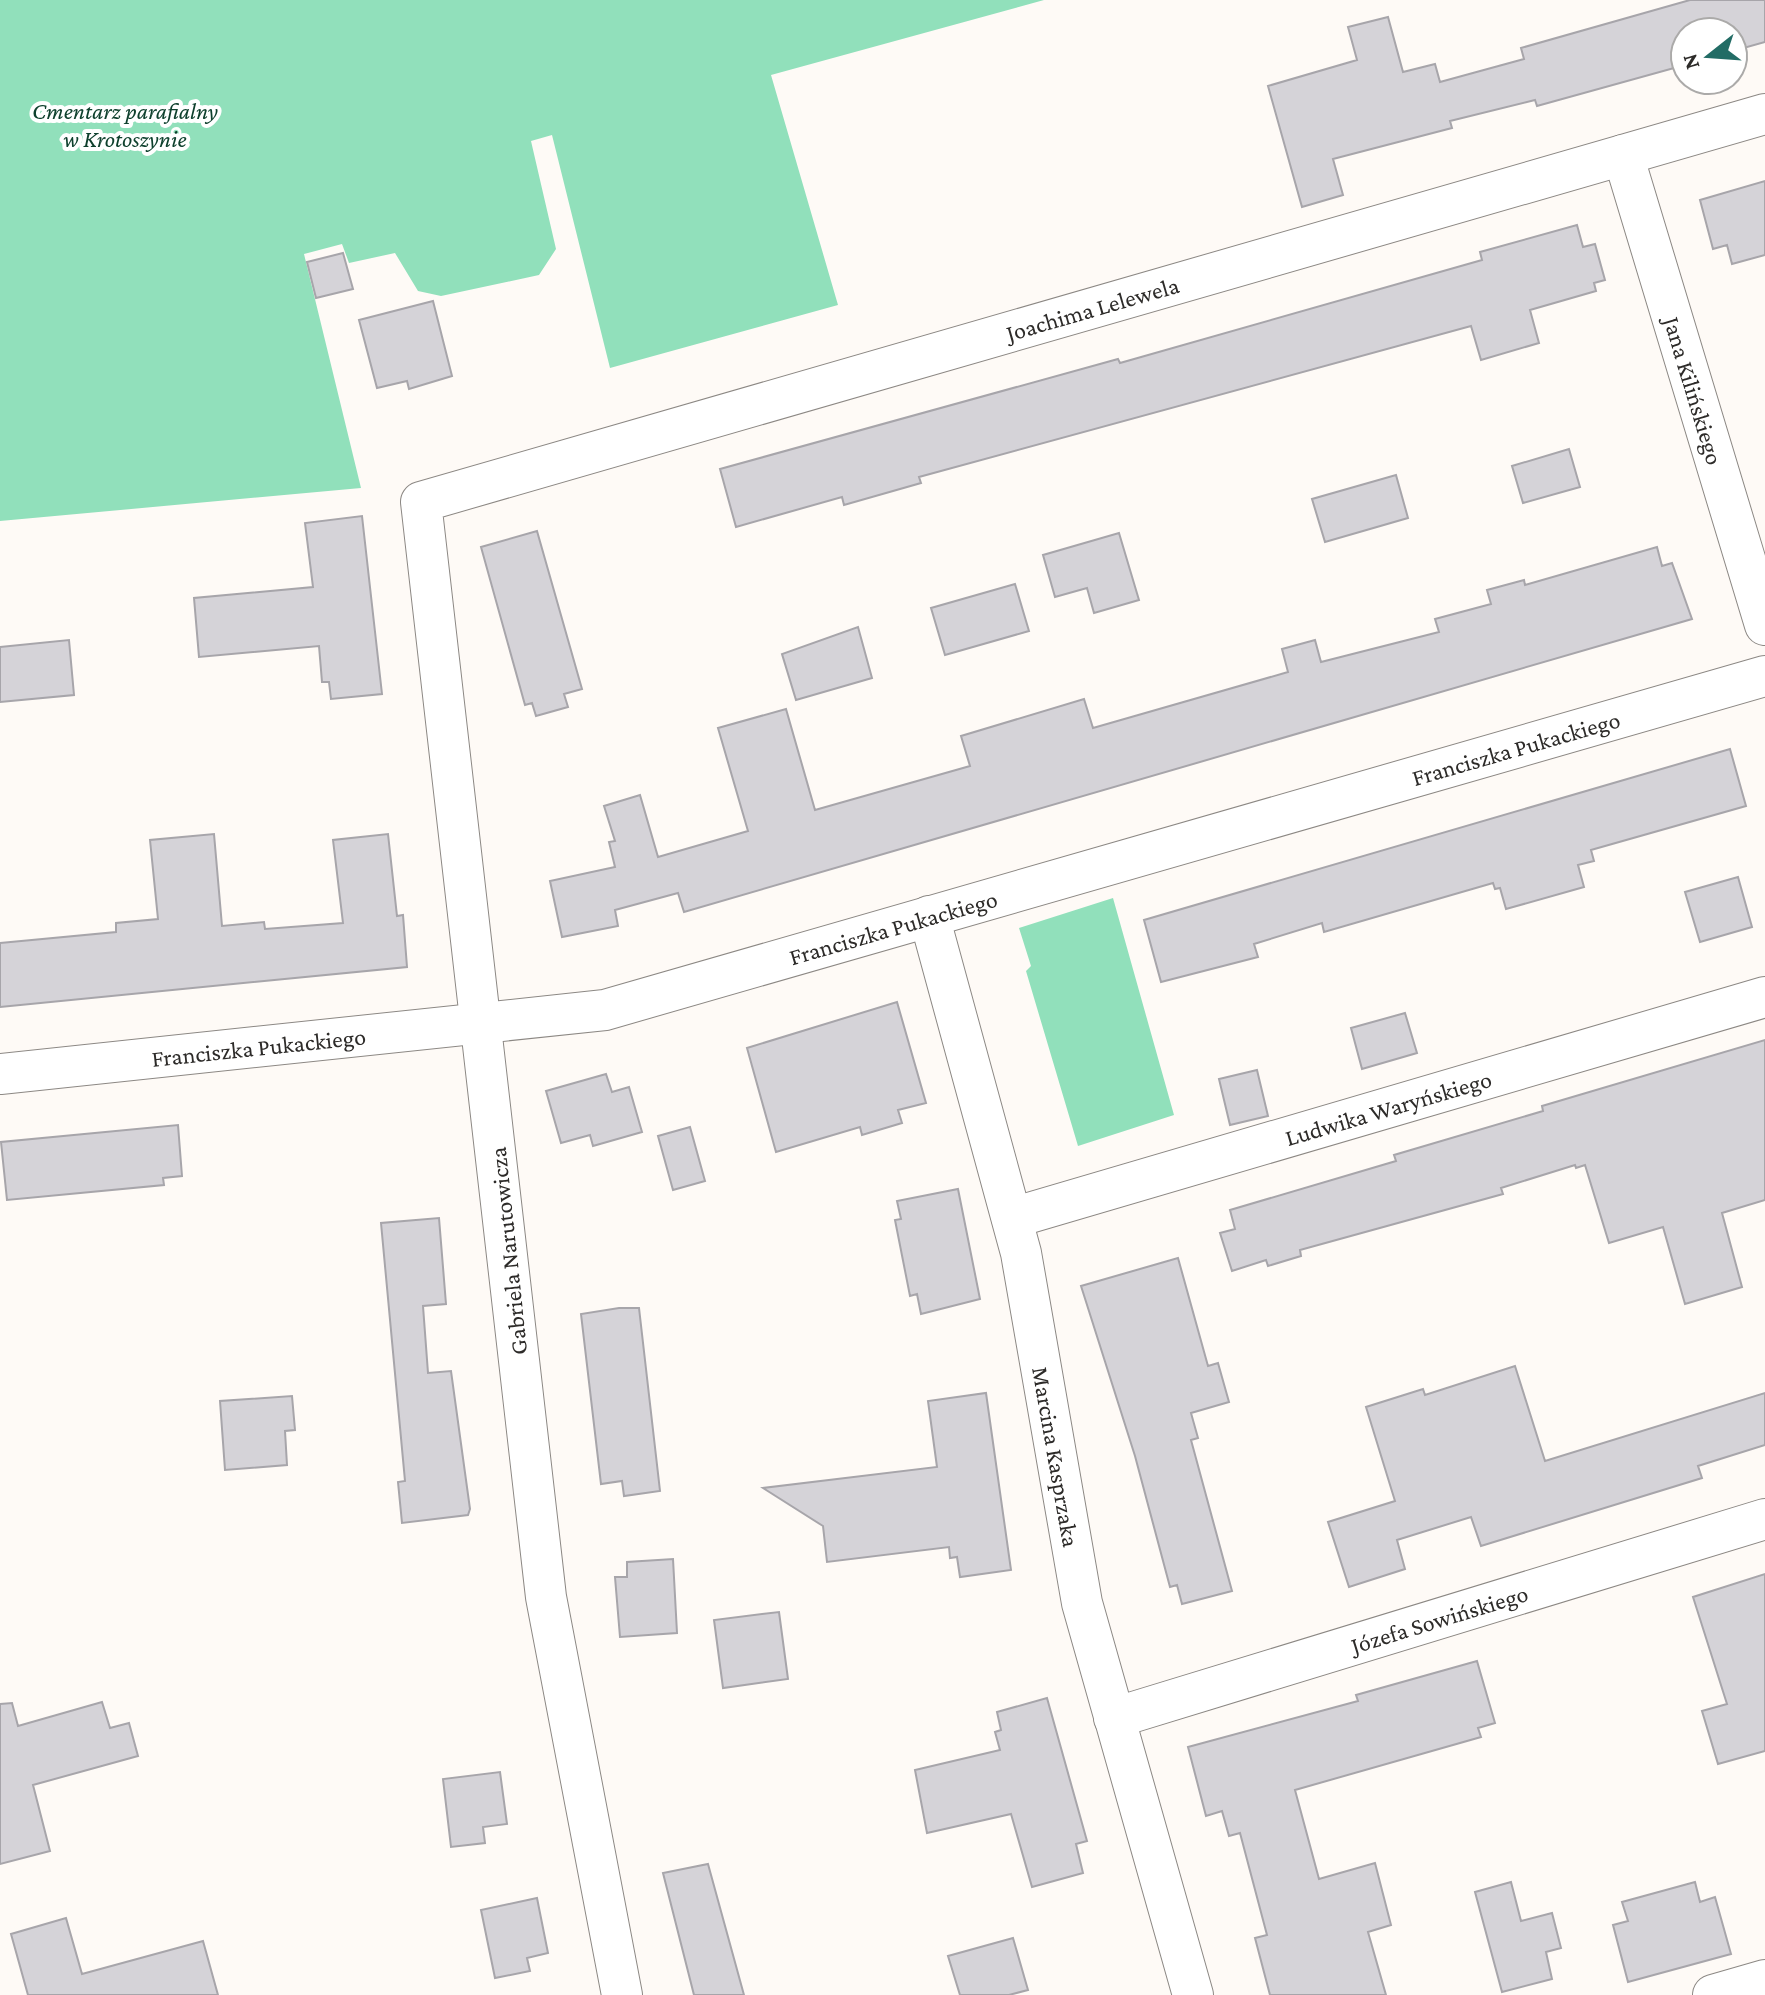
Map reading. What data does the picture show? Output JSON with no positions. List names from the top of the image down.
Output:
{
  "streets": {
    "street": [
      "Joachima Lelewela",
      "Jana Kilińskiego",
      "Franciszka Pukackiego",
      "Ludwika Waryńskiego",
      "Gabriela Narutowicza",
      "Marcina Kasprzaka",
      "Józefa Sowińskiego"
    ]
  },
  "crossings": [
    ["Joachima Lelewela", "Jana Kilińskiego"],
    ["Joachima Lelewela", "Gabriela Narutowicza"],
    ["Franciszka Pukackiego", "Gabriela Narutowicza"],
    ["Franciszka Pukackiego", "Marcina Kasprzaka"],
    ["Ludwika Waryńskiego", "Marcina Kasprzaka"],
    ["Marcina Kasprzaka", "Józefa Sowińskiego"]
  ],
  "parks": ["Cmentarz parafialny w Krotoszynie"],
  "north": "left"
}
